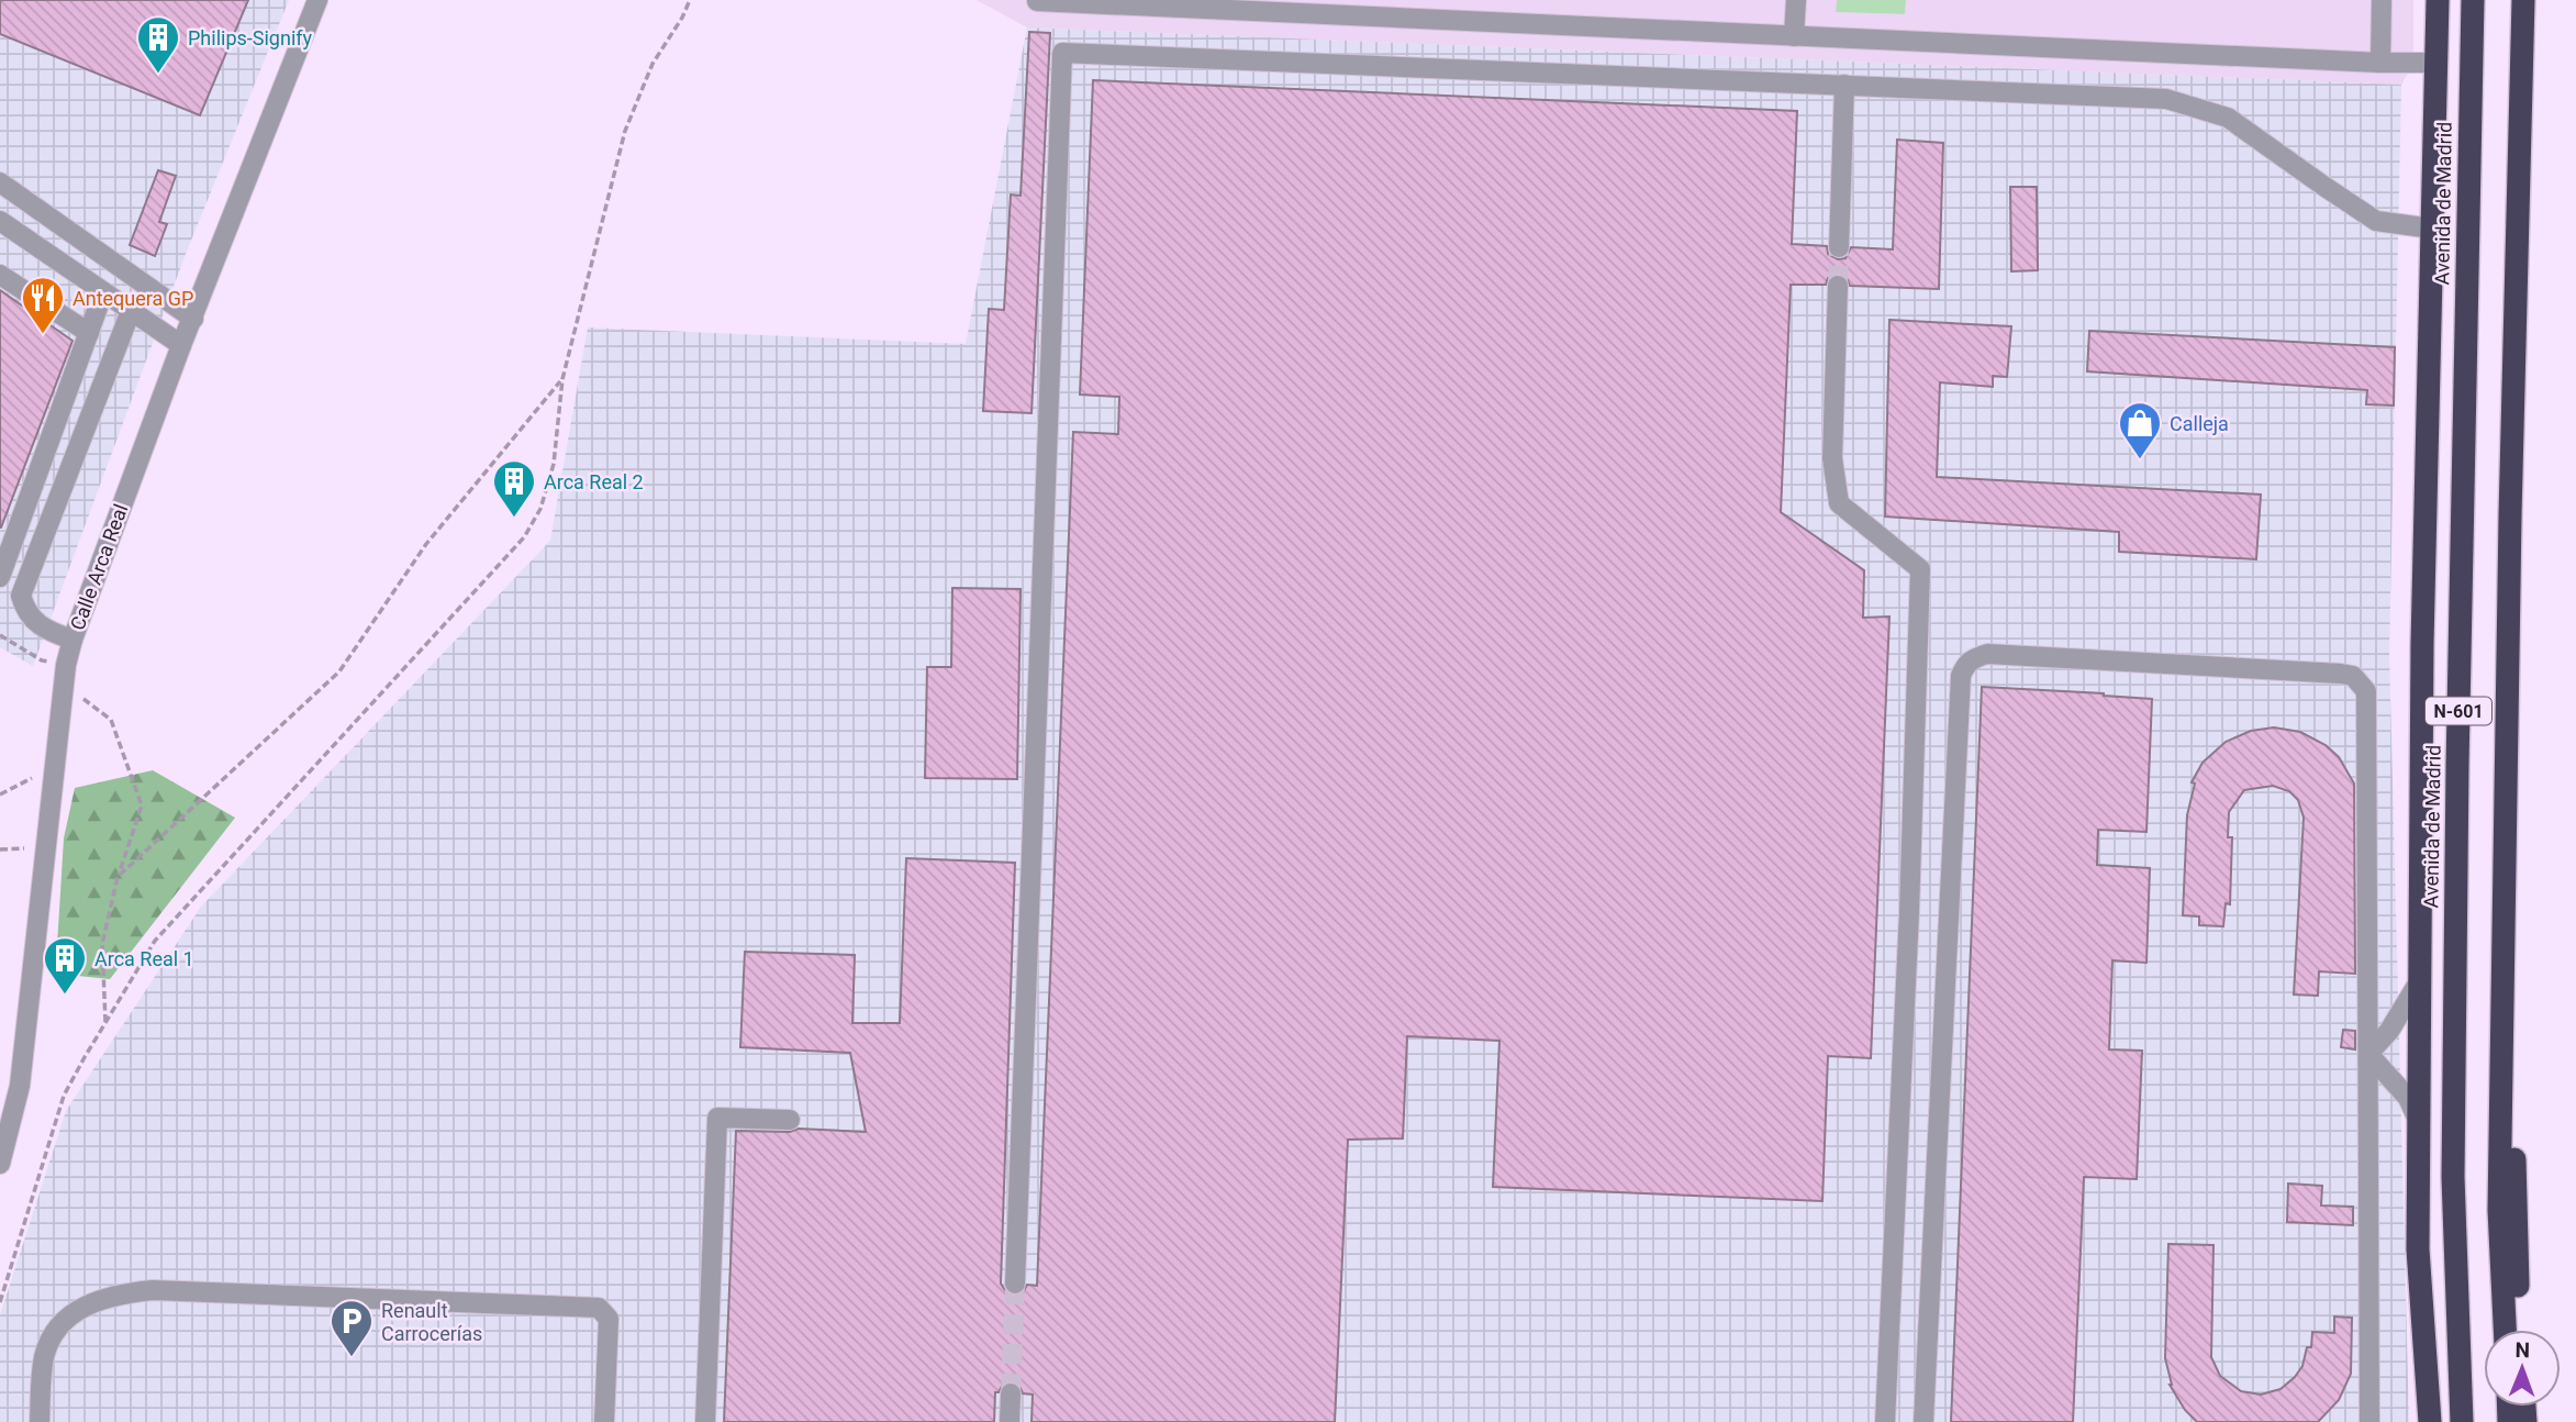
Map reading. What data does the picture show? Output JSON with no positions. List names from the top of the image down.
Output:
{
  "streets": {
    "highway": ["Avenida de Madrid", "N-601"],
    "street": ["Calle Arca Real"]
  },
  "places": {
    "building": ["Philips-Signify", "Arca Real 2", "Arca Real 1"],
    "restaurant": ["Antequera GP"],
    "shop": ["Calleja"],
    "parking": ["Renault Carrocerías"]
  },
  "north": "top"
}
